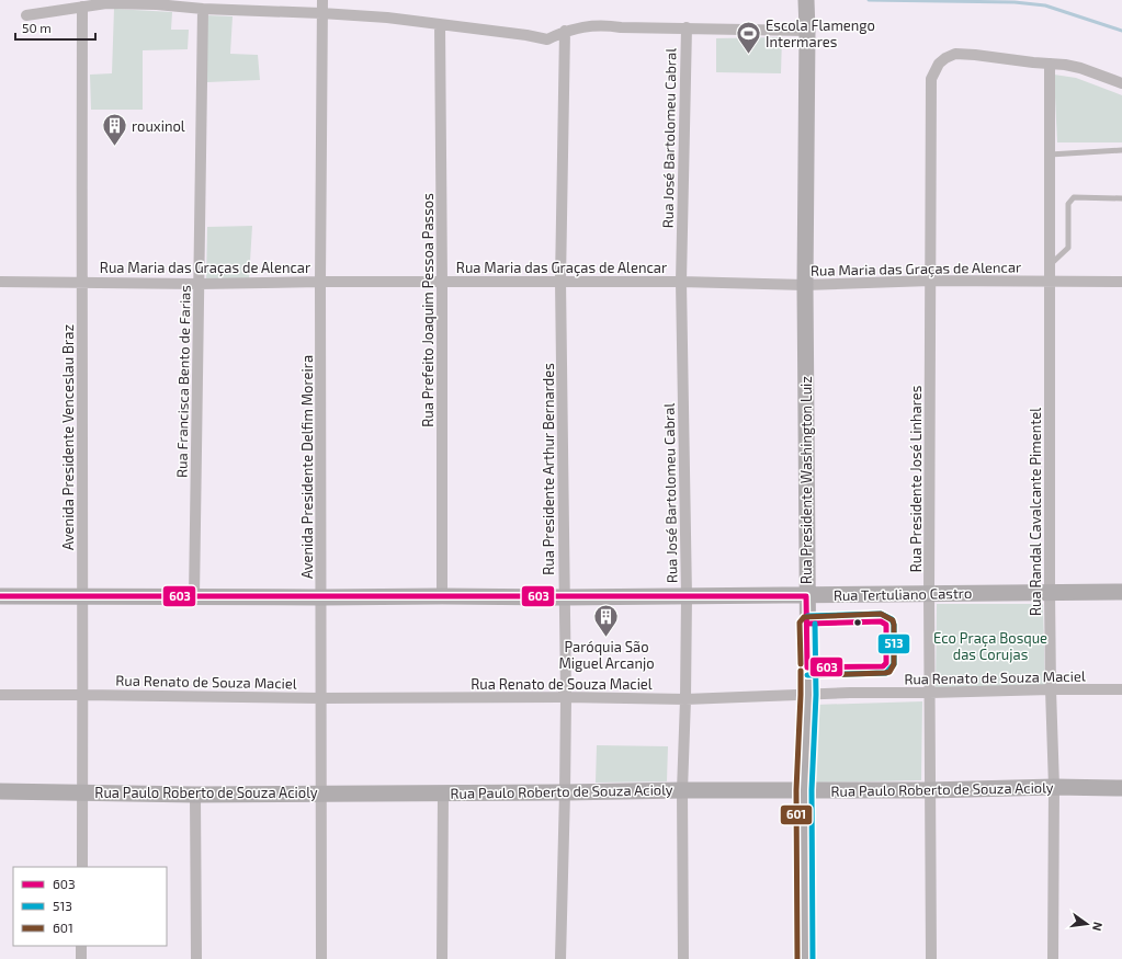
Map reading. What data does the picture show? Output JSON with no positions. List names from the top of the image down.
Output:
{
  "streets": {
    "street": [
      "Rua José Bartolomeu Cabral",
      "Rua Maria das Graças de Alencar",
      "Rua Prefeito Joaquim Pessoa Passos",
      "Rua Francisca Bento de Farias",
      "Avenida Presidente Venceslau Braz",
      "Avenida Presidente Delfim Moreira",
      "Rua Presidente Arthur Bernardes",
      "Rua Presidente José Linhares",
      "Rua Presidente Washington Luiz",
      "Rua Randal Cavalcante Pimentel",
      "Rua Tertuliano Castro",
      "Rua Renato de Souza Maciel",
      "Rua Paulo Roberto de Souza Acioly"
    ]
  },
  "crossings": [
    ["Rua José Bartolomeu Cabral", "Rua Maria das Graças de Alencar"],
    ["Rua José Bartolomeu Cabral", "Rua Tertuliano Castro"],
    ["Rua José Bartolomeu Cabral", "Rua Renato de Souza Maciel"],
    ["Rua José Bartolomeu Cabral", "Rua Paulo Roberto de Souza Acioly"],
    ["Rua Maria das Graças de Alencar", "Rua Prefeito Joaquim Pessoa Passos"],
    ["Rua Maria das Graças de Alencar", "Rua Francisca Bento de Farias"],
    ["Rua Maria das Graças de Alencar", "Avenida Presidente Venceslau Braz"],
    ["Rua Maria das Graças de Alencar", "Avenida Presidente Delfim Moreira"],
    ["Rua Maria das Graças de Alencar", "Rua Presidente Arthur Bernardes"],
    ["Rua Maria das Graças de Alencar", "Rua Presidente José Linhares"],
    ["Rua Maria das Graças de Alencar", "Rua Presidente Washington Luiz"],
    ["Rua Maria das Graças de Alencar", "Rua Randal Cavalcante Pimentel"],
    ["Rua Prefeito Joaquim Pessoa Passos", "Rua Tertuliano Castro"],
    ["Rua Francisca Bento de Farias", "Rua Tertuliano Castro"],
    ["Avenida Presidente Venceslau Braz", "Rua Tertuliano Castro"],
    ["Avenida Presidente Venceslau Braz", "Rua Renato de Souza Maciel"],
    ["Avenida Presidente Venceslau Braz", "Rua Paulo Roberto de Souza Acioly"],
    ["Avenida Presidente Delfim Moreira", "Rua Tertuliano Castro"],
    ["Avenida Presidente Delfim Moreira", "Rua Renato de Souza Maciel"],
    ["Avenida Presidente Delfim Moreira", "Rua Paulo Roberto de Souza Acioly"],
    ["Rua Presidente Arthur Bernardes", "Rua Tertuliano Castro"],
    ["Rua Presidente Arthur Bernardes", "Rua Renato de Souza Maciel"],
    ["Rua Presidente Arthur Bernardes", "Rua Paulo Roberto de Souza Acioly"],
    ["Rua Presidente José Linhares", "Rua Randal Cavalcante Pimentel"],
    ["Rua Presidente José Linhares", "Rua Tertuliano Castro"],
    ["Rua Presidente José Linhares", "Rua Renato de Souza Maciel"],
    ["Rua Presidente José Linhares", "Rua Paulo Roberto de Souza Acioly"],
    ["Rua Presidente Washington Luiz", "Rua Tertuliano Castro"],
    ["Rua Presidente Washington Luiz", "Rua Renato de Souza Maciel"],
    ["Rua Presidente Washington Luiz", "Rua Paulo Roberto de Souza Acioly"],
    ["Rua Randal Cavalcante Pimentel", "Rua Tertuliano Castro"],
    ["Rua Randal Cavalcante Pimentel", "Rua Renato de Souza Maciel"],
    ["Rua Randal Cavalcante Pimentel", "Rua Paulo Roberto de Souza Acioly"]
  ],
  "parks": ["Eco Praça Bosque das Corujas"],
  "places": {
    "sports": ["Escola Flamengo Intermares"],
    "building": ["rouxinol", "Paróquia São Miguel Arcanjo"]
  },
  "lines": ["transit line 603", "transit line 513", "transit line 601"],
  "legend": ["603", "513", "601"],
  "scale_bar": "50 m",
  "north": "right"
}
